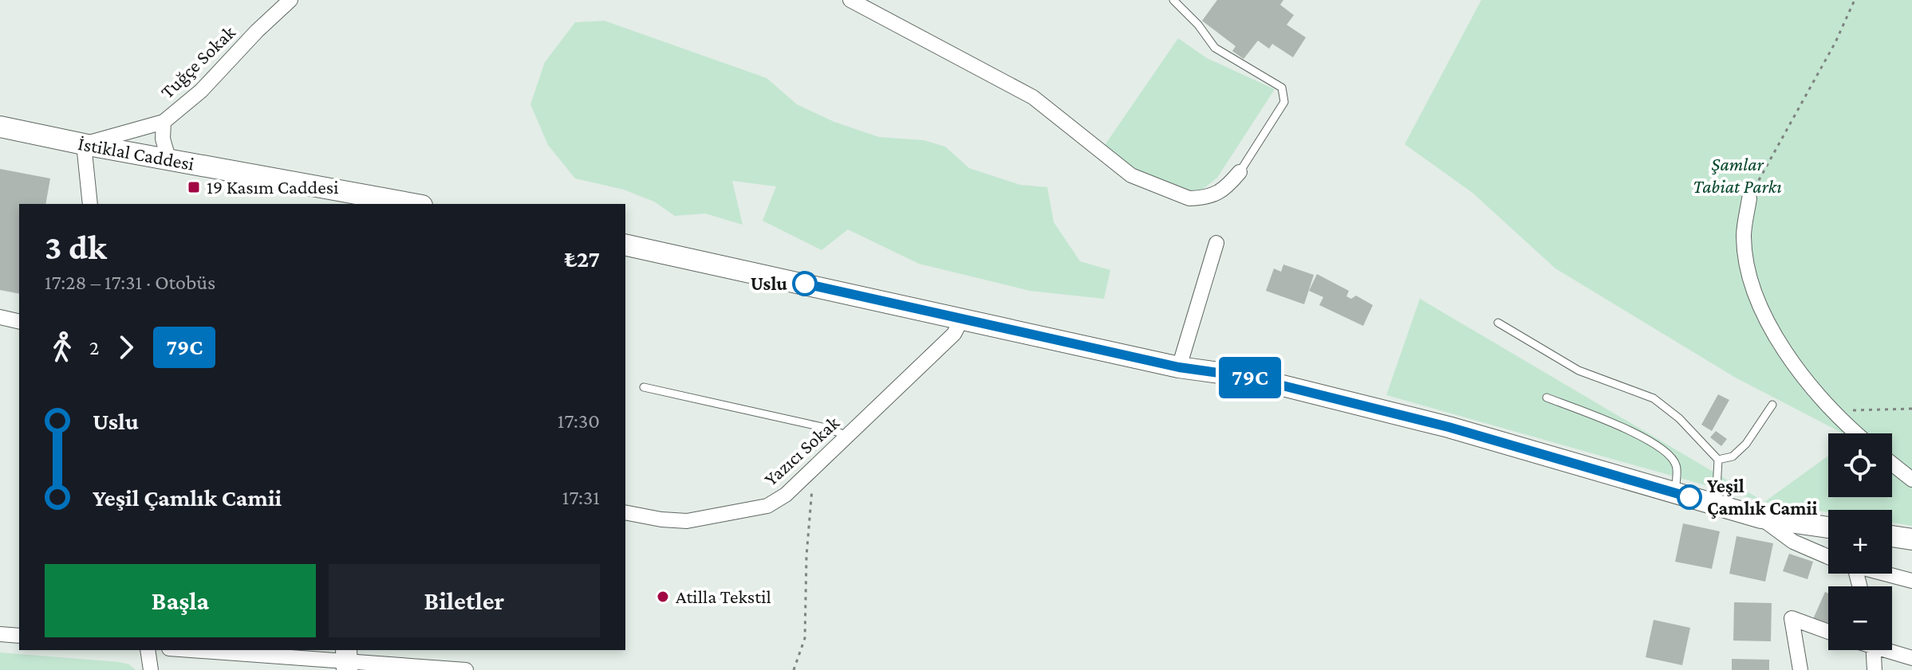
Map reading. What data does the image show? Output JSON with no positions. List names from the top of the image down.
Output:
{
  "streets": {
    "main road": ["İstiklal Caddesi"],
    "street": ["Tuğçe Sokak", "Yazıcı Sokak"]
  },
  "crossings": [
    ["Tuğçe Sokak", "İstiklal Caddesi"]
  ],
  "parks": ["Şamlar Tabiat Parkı"],
  "places": {
    "transit": ["19 Kasım Caddesi"],
    "other": ["Uslu", "Yeşil Çamlık Camii", "Atilla Tekstil"]
  },
  "lines": ["bus line 79C"],
  "page": {
    "on_map": "79C",
    "heading": ["3 dk", "17:28 – 17:31 · Otobüs", "₺27"],
    "legs": ["2", "79C"],
    "list": [
      {
        "name": "Uslu",
        "value": "17:30"
      },
      {
        "name": "Yeşil Çamlık Camii",
        "value": "17:31"
      }
    ],
    "map_buttons": ["+", "−"],
    "buttons": ["Başla", "Biletler"]
  }
}
